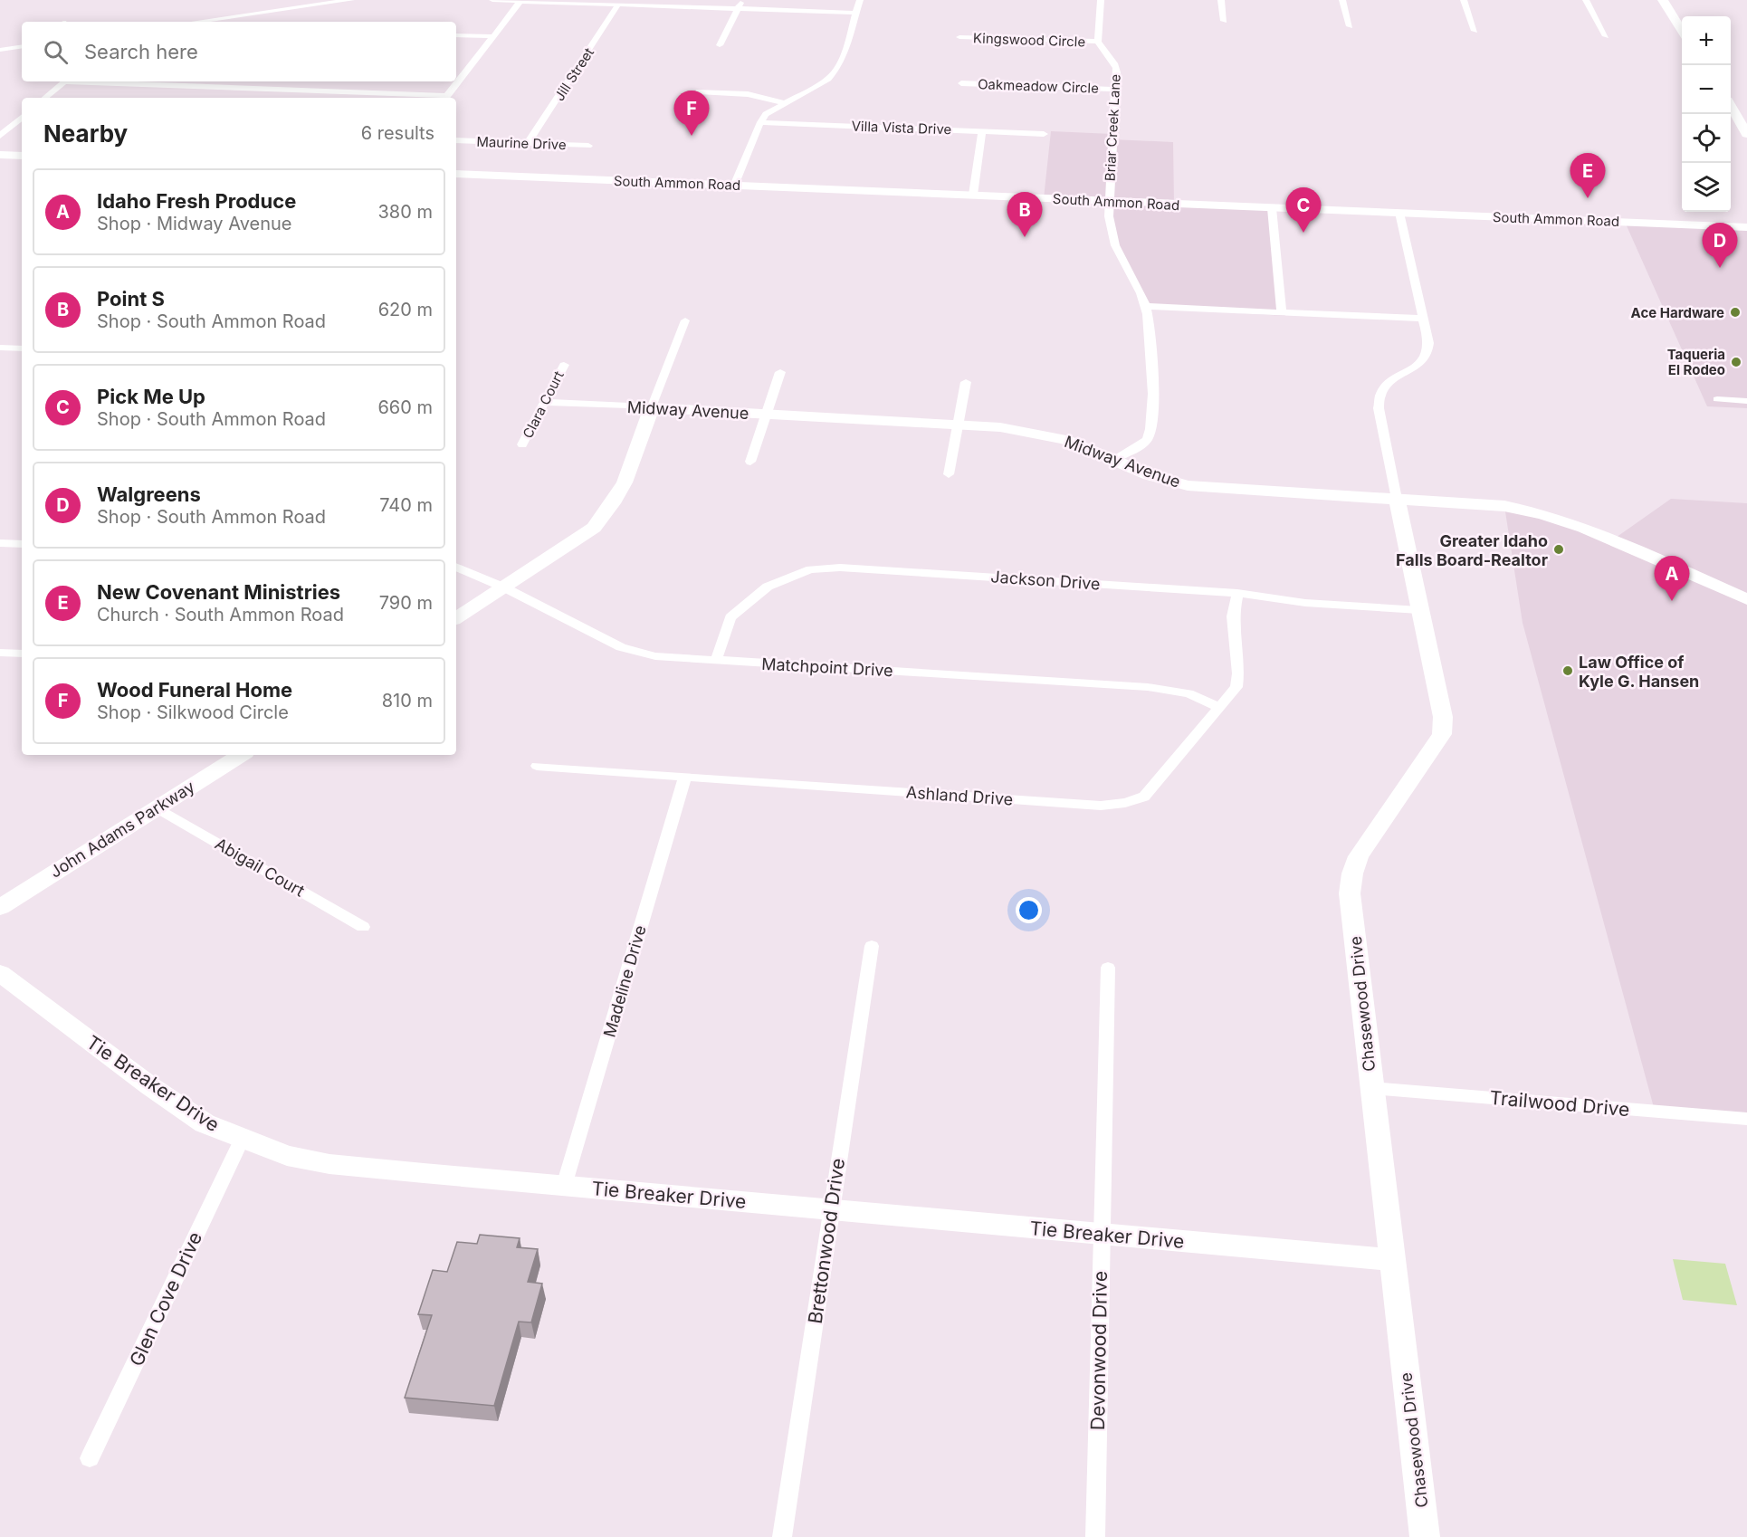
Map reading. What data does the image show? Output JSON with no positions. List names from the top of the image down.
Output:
{
  "streets": {
    "street": [
      "Kingswood Circle",
      "Jill Street",
      "Oakmeadow Circle",
      "Villa Vista Drive",
      "Briar Creek Lane",
      "Maurine Drive",
      "South Ammon Road",
      "Clara Court",
      "Midway Avenue",
      "Jackson Drive",
      "Matchpoint Drive",
      "Ashland Drive",
      "John Adams Parkway",
      "Abigail Court",
      "Madeline Drive",
      "Chasewood Drive",
      "Tie Breaker Drive",
      "Trailwood Drive",
      "Brettonwood Drive",
      "Glen Cove Drive",
      "Devonwood Drive"
    ]
  },
  "crossings": [
    ["Kingswood Circle", "Briar Creek Lane"],
    ["Jill Street", "Maurine Drive"],
    ["Oakmeadow Circle", "Briar Creek Lane"],
    ["Briar Creek Lane", "South Ammon Road"],
    ["Briar Creek Lane", "Midway Avenue"],
    ["Clara Court", "Midway Avenue"],
    ["Midway Avenue", "Chasewood Drive"],
    ["Jackson Drive", "Matchpoint Drive"],
    ["Jackson Drive", "Ashland Drive"],
    ["Jackson Drive", "Chasewood Drive"],
    ["Matchpoint Drive", "Ashland Drive"],
    ["Ashland Drive", "Madeline Drive"],
    ["John Adams Parkway", "Abigail Court"],
    ["Madeline Drive", "Tie Breaker Drive"],
    ["Chasewood Drive", "Tie Breaker Drive"],
    ["Chasewood Drive", "Trailwood Drive"],
    ["Tie Breaker Drive", "Brettonwood Drive"],
    ["Tie Breaker Drive", "Glen Cove Drive"],
    ["Tie Breaker Drive", "Devonwood Drive"]
  ],
  "places": [
    "Ace Hardware",
    "Taqueria El Rodeo",
    "Greater Idaho Falls Board-Realtor",
    "Law Office of Kyle G. Hansen"
  ],
  "page": {
    "map_buttons": ["+", "−"],
    "search": "Search here",
    "pins": [
      "F",
      "E",
      "C",
      "B",
      "D",
      "A"
    ],
    "heading": ["Nearby", "6 results"],
    "list": [
      {
        "mark": "A",
        "name": "Idaho Fresh Produce",
        "note": "Shop · Midway Avenue",
        "value": "380 m"
      },
      {
        "mark": "B",
        "name": "Point S",
        "note": "Shop · South Ammon Road",
        "value": "620 m"
      },
      {
        "mark": "C",
        "name": "Pick Me Up",
        "note": "Shop · South Ammon Road",
        "value": "660 m"
      },
      {
        "mark": "D",
        "name": "Walgreens",
        "note": "Shop · South Ammon Road",
        "value": "740 m"
      },
      {
        "mark": "E",
        "name": "New Covenant Ministries",
        "note": "Church · South Ammon Road",
        "value": "790 m"
      },
      {
        "mark": "F",
        "name": "Wood Funeral Home",
        "note": "Shop · Silkwood Circle",
        "value": "810 m"
      }
    ]
  }
}
